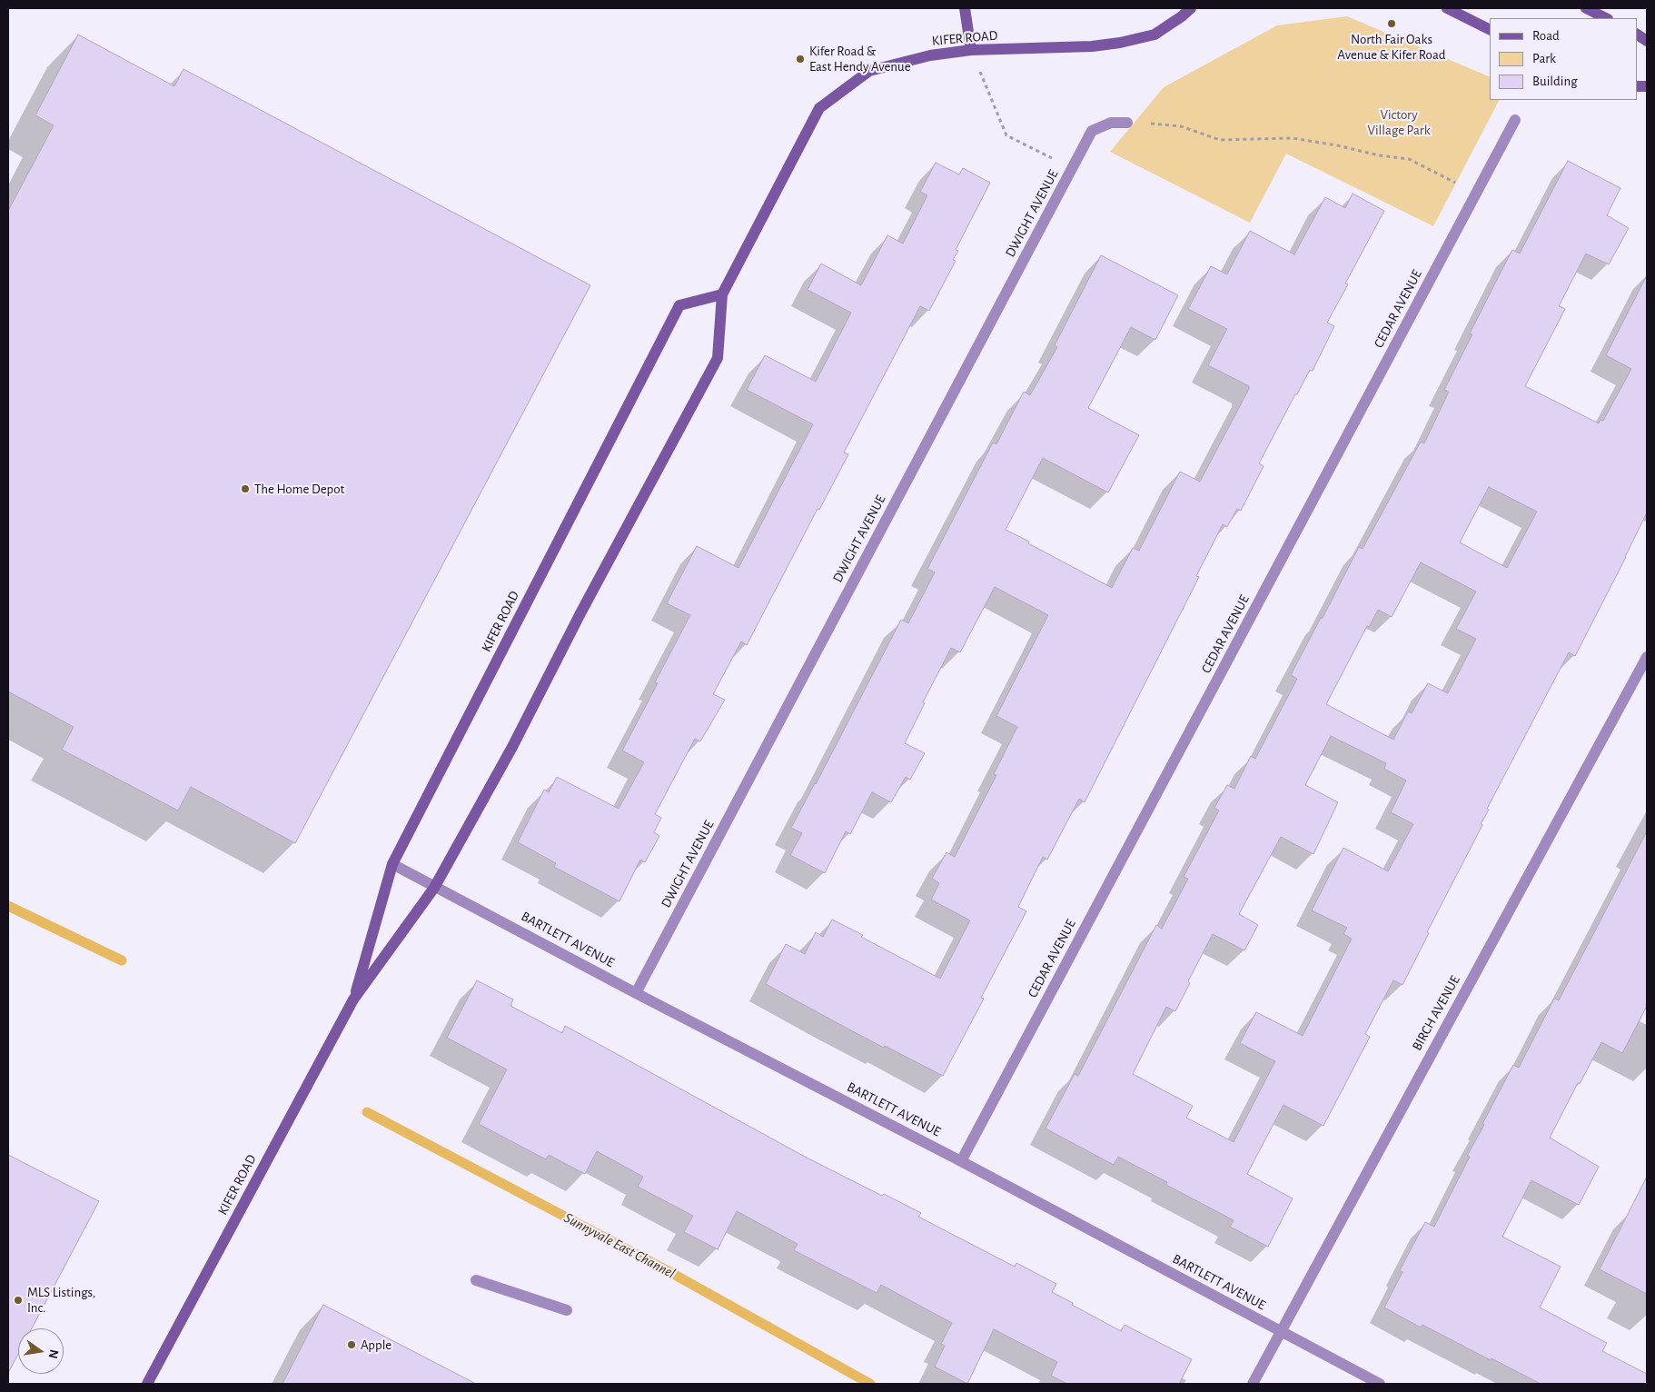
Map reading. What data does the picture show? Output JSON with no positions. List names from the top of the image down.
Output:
{
  "streets": {
    "main road": ["KIFER ROAD"],
    "street": [
      "DWIGHT AVENUE",
      "CEDAR AVENUE",
      "BARTLETT AVENUE",
      "BIRCH AVENUE"
    ]
  },
  "crossings": [
    ["KIFER ROAD", "BARTLETT AVENUE"],
    ["DWIGHT AVENUE", "BARTLETT AVENUE"],
    ["CEDAR AVENUE", "BARTLETT AVENUE"],
    ["BARTLETT AVENUE", "BIRCH AVENUE"]
  ],
  "water": ["Sunnyvale East Channel"],
  "parks": ["Victory Village Park"],
  "places": [
    "North Fair Oaks Avenue & Kifer Road",
    "Kifer Road & East Hendy Avenue",
    "The Home Depot",
    "MLS Listings, Inc.",
    "Apple"
  ],
  "legend": ["Road", "Park", "Building"],
  "north": "right"
}
